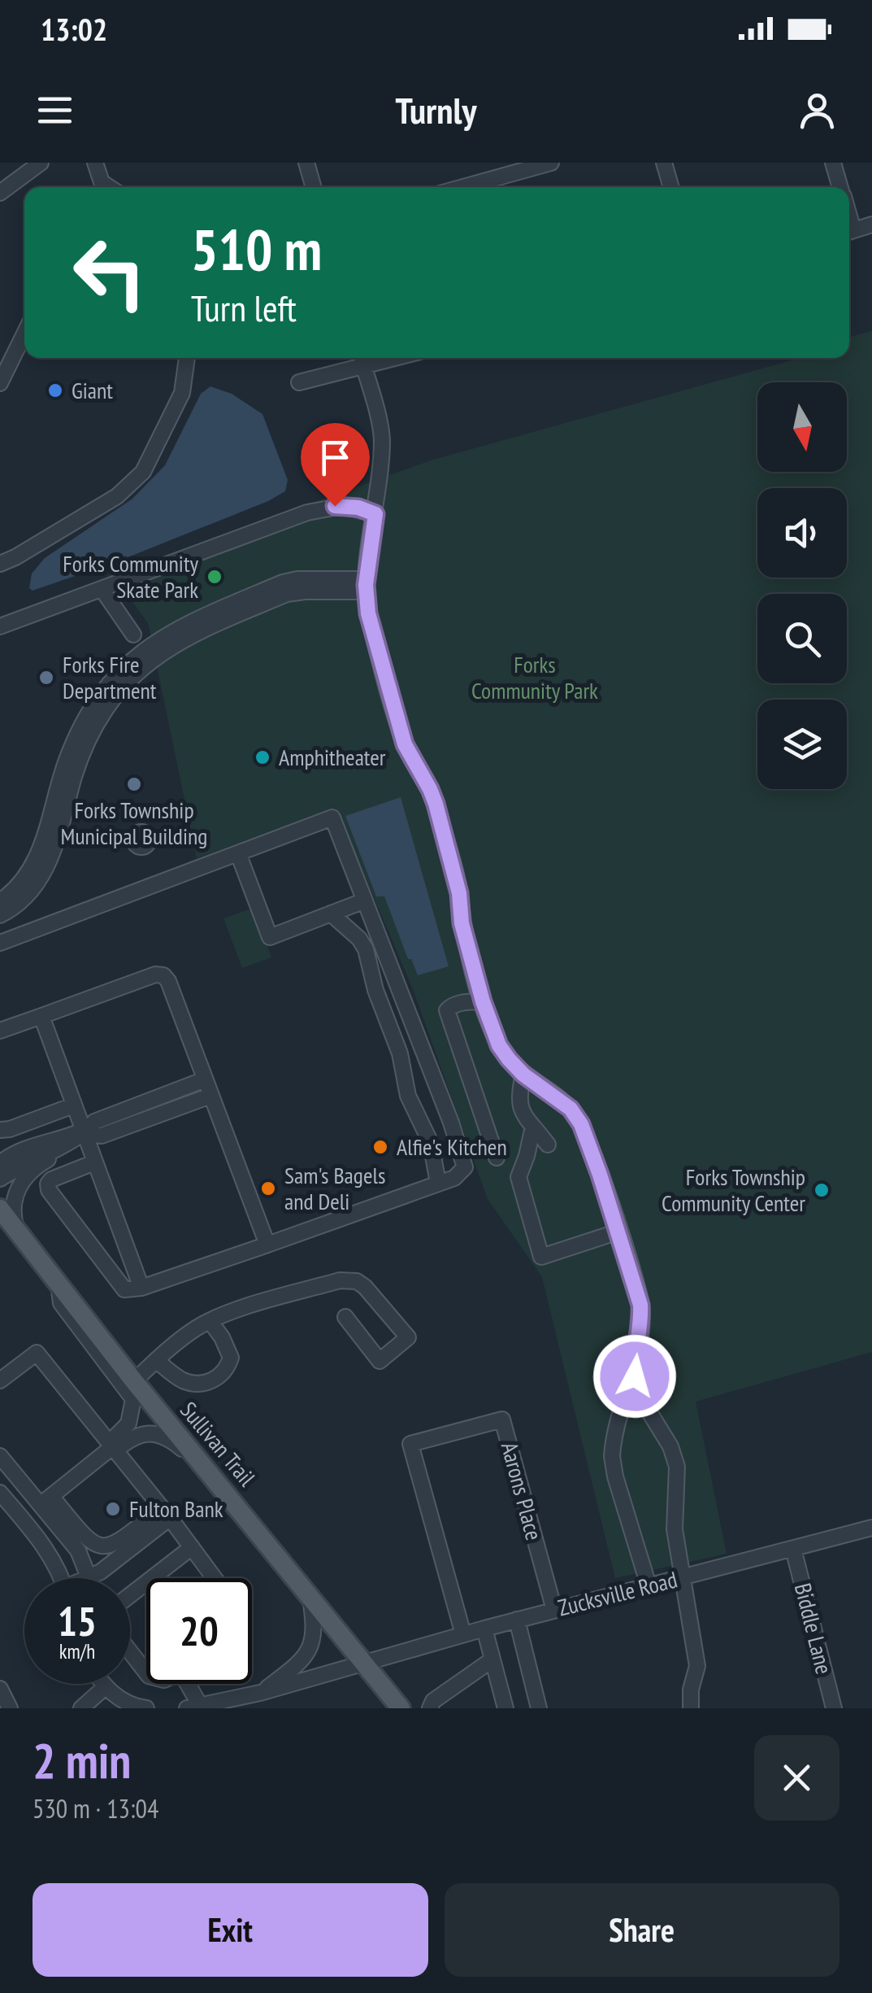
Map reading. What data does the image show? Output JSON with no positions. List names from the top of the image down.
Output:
{
  "streets": {
    "main road": ["Sullivan Trail"],
    "street": ["Aarons Place", "Zucksville Road", "Biddle Lane"]
  },
  "crossings": [
    ["Sullivan Trail", "Zucksville Road"],
    ["Aarons Place", "Zucksville Road"],
    ["Zucksville Road", "Biddle Lane"]
  ],
  "parks": ["Forks Community Park"],
  "places": [
    "Giant",
    "Forks Community Skate Park",
    "Forks Fire Department",
    "Amphitheater",
    "Forks Township Municipal Building",
    "Alfie's Kitchen",
    "Sam's Bagels and Deli",
    "Forks Township Community Center",
    "Fulton Bank"
  ],
  "north": "bottom",
  "page": {
    "status": "13:02",
    "header": "Turnly",
    "turn": ["510 m", "Turn left"],
    "speed": "15 km/h",
    "limit": "20",
    "heading": ["2 min", "530 m · 13:04"],
    "buttons": ["Exit", "Share"]
  }
}
